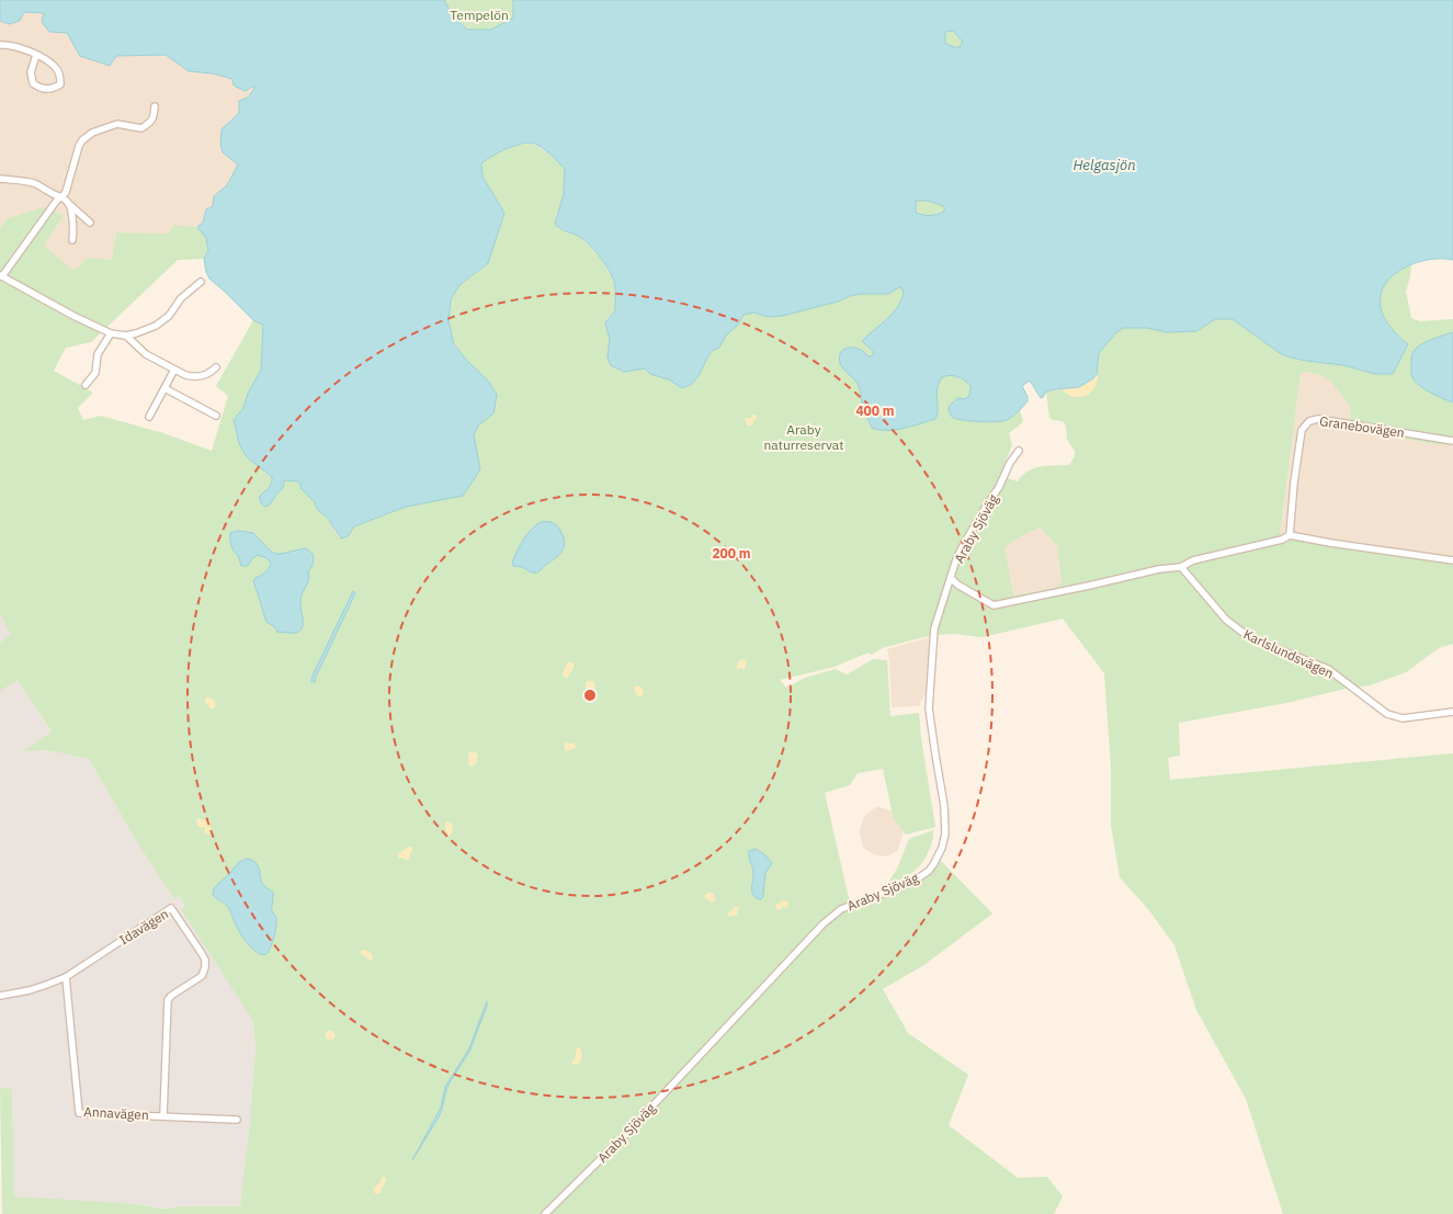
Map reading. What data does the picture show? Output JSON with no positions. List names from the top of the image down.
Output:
{
  "streets": {
    "street": [
      "Granebovägen",
      "Araby Sjöväg",
      "Karlslundsvägen",
      "Idavägen",
      "Annavägen"
    ]
  },
  "crossings": [
    ["Idavägen", "Annavägen"]
  ],
  "water": ["Helgasjön"],
  "parks": ["Tempelön", "Araby naturreservat"],
  "rings": ["400 m", "200 m"]
}
